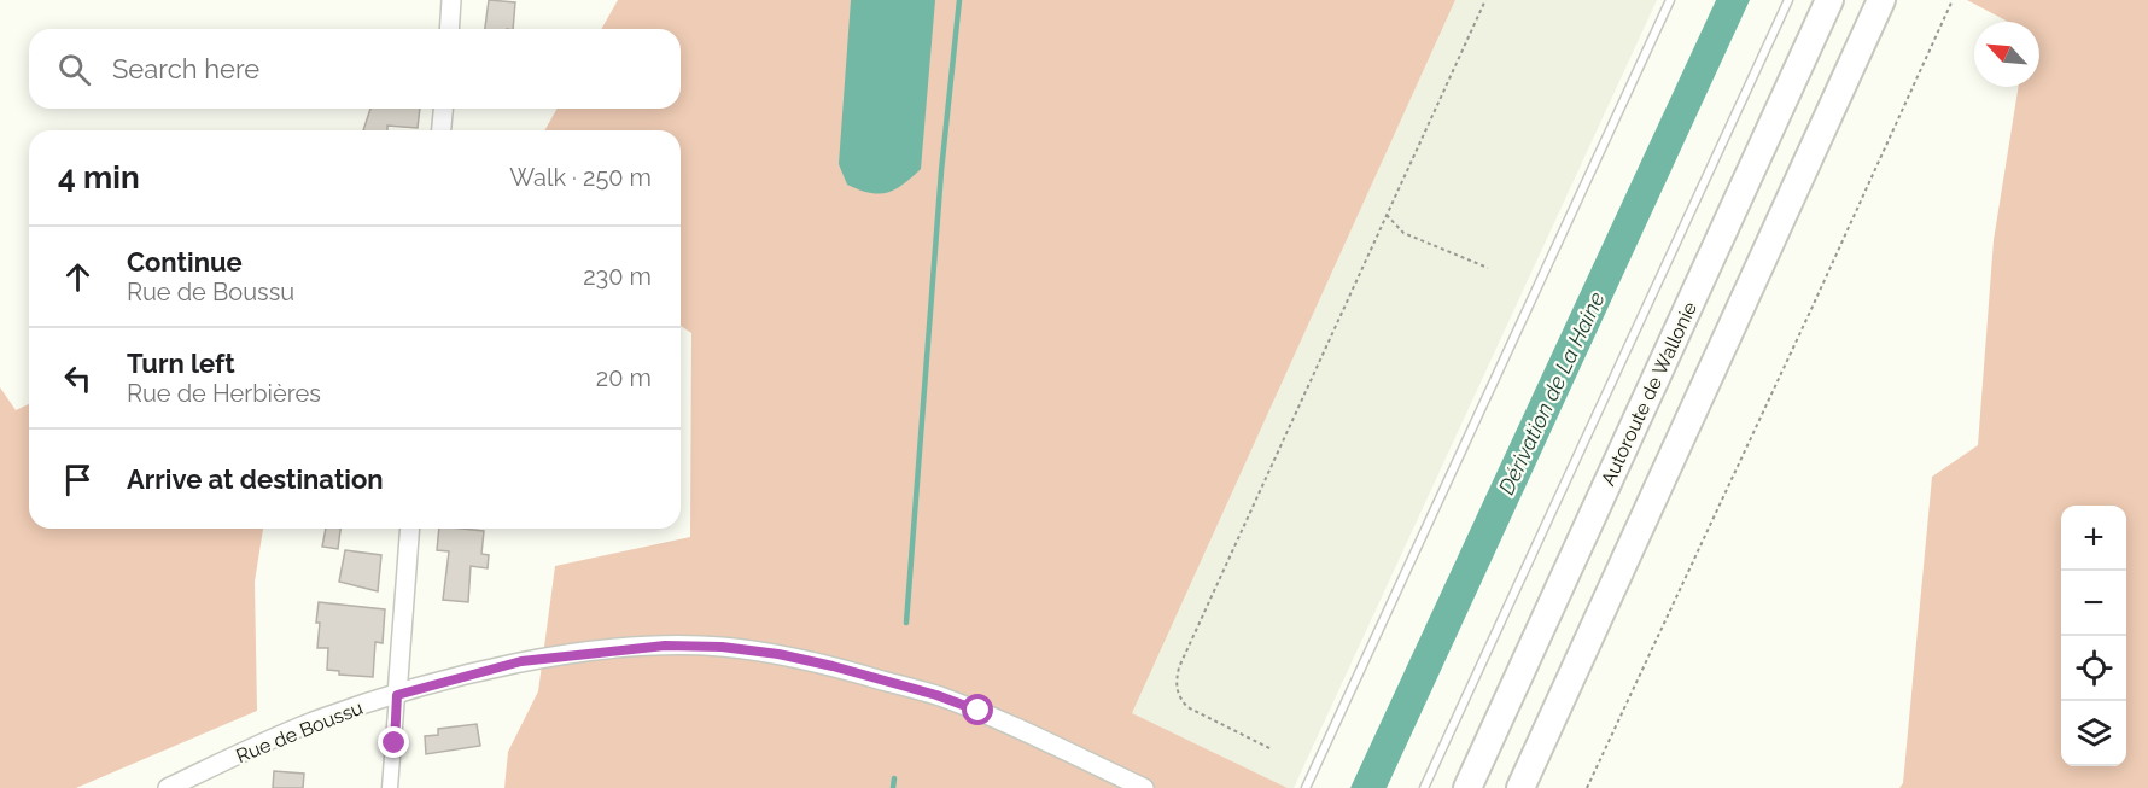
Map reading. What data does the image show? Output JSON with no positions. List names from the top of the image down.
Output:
{
  "streets": {
    "highway": ["Autoroute de Wallonie"],
    "street": ["Rue de Boussu"]
  },
  "water": ["Dérivation de La Haine"],
  "north": "top left",
  "page": {
    "search": "Search here",
    "heading": ["4 min", "Walk · 250 m"],
    "list": [
      ["Continue", "Rue de Boussu", "230 m"],
      ["Turn left", "Rue de Herbières", "20 m"],
      "Arrive at destination"
    ],
    "map_buttons": ["+", "−"]
  }
}
